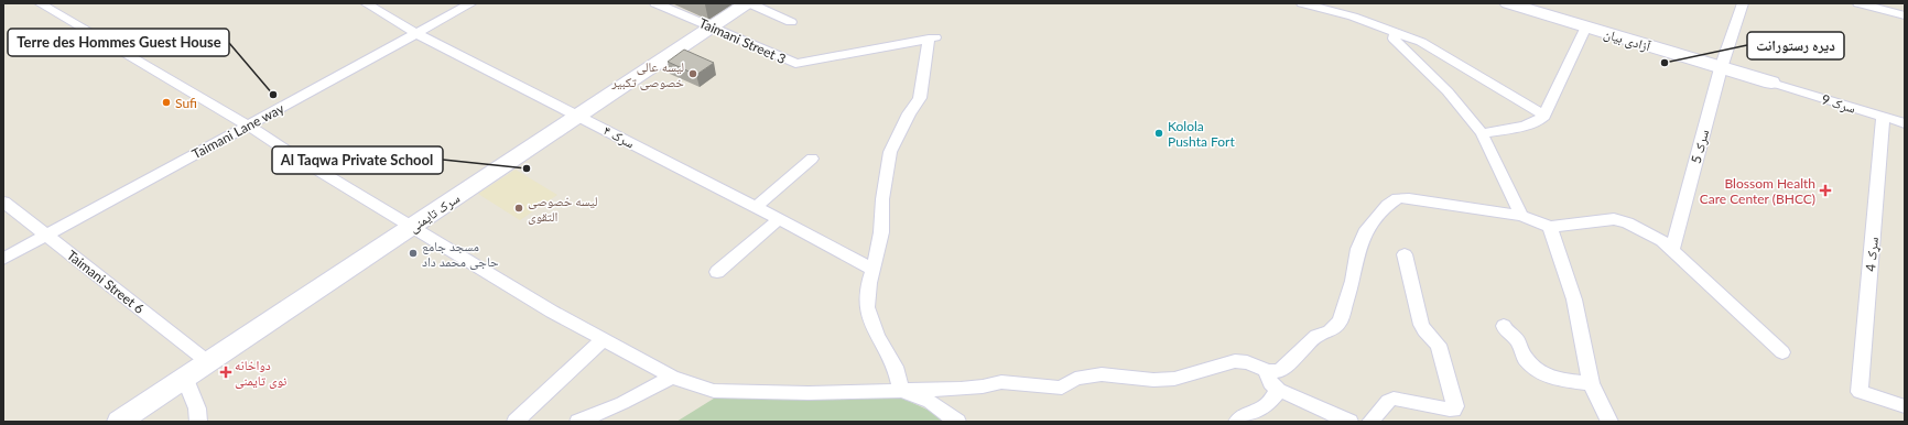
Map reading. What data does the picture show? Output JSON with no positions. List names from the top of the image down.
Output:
{
  "streets": {
    "main road": ["آزادی بیان", "سرک تایمنی"],
    "street": [
      "Taimani Street 3",
      "سرک 9",
      "Taimani Lane way",
      "سرک ۴",
      "سرک 5",
      "سړک 4",
      "Taimani Street 6"
    ]
  },
  "crossings": [
    ["آزادی بیان", "سرک 9"],
    ["آزادی بیان", "سرک 5"],
    ["Taimani Street 3", "سرک ۴"],
    ["Taimani Street 3", "سرک تایمنی"],
    ["سرک 9", "سړک 4"],
    ["Taimani Lane way", "سرک ۴"],
    ["Taimani Lane way", "Taimani Street 6"],
    ["سرک ۴", "سرک تایمنی"],
    ["سرک تایمنی", "Taimani Street 6"]
  ],
  "places": {
    "other": [
      "دیره رستورانت",
      "لیسه عالی خصوصی تکبیر",
      "Terre des Hommes Guest House",
      "Sufi",
      "Kolola Pushta Fort",
      "Al Taqwa Private School",
      "لیسه خصوصی التقوی",
      "مسجد جامع حاجی محمد داد"
    ],
    "health": ["Blossom Health Care Center (BHCC)", "دواخانه نوی تایمنی"]
  }
}
